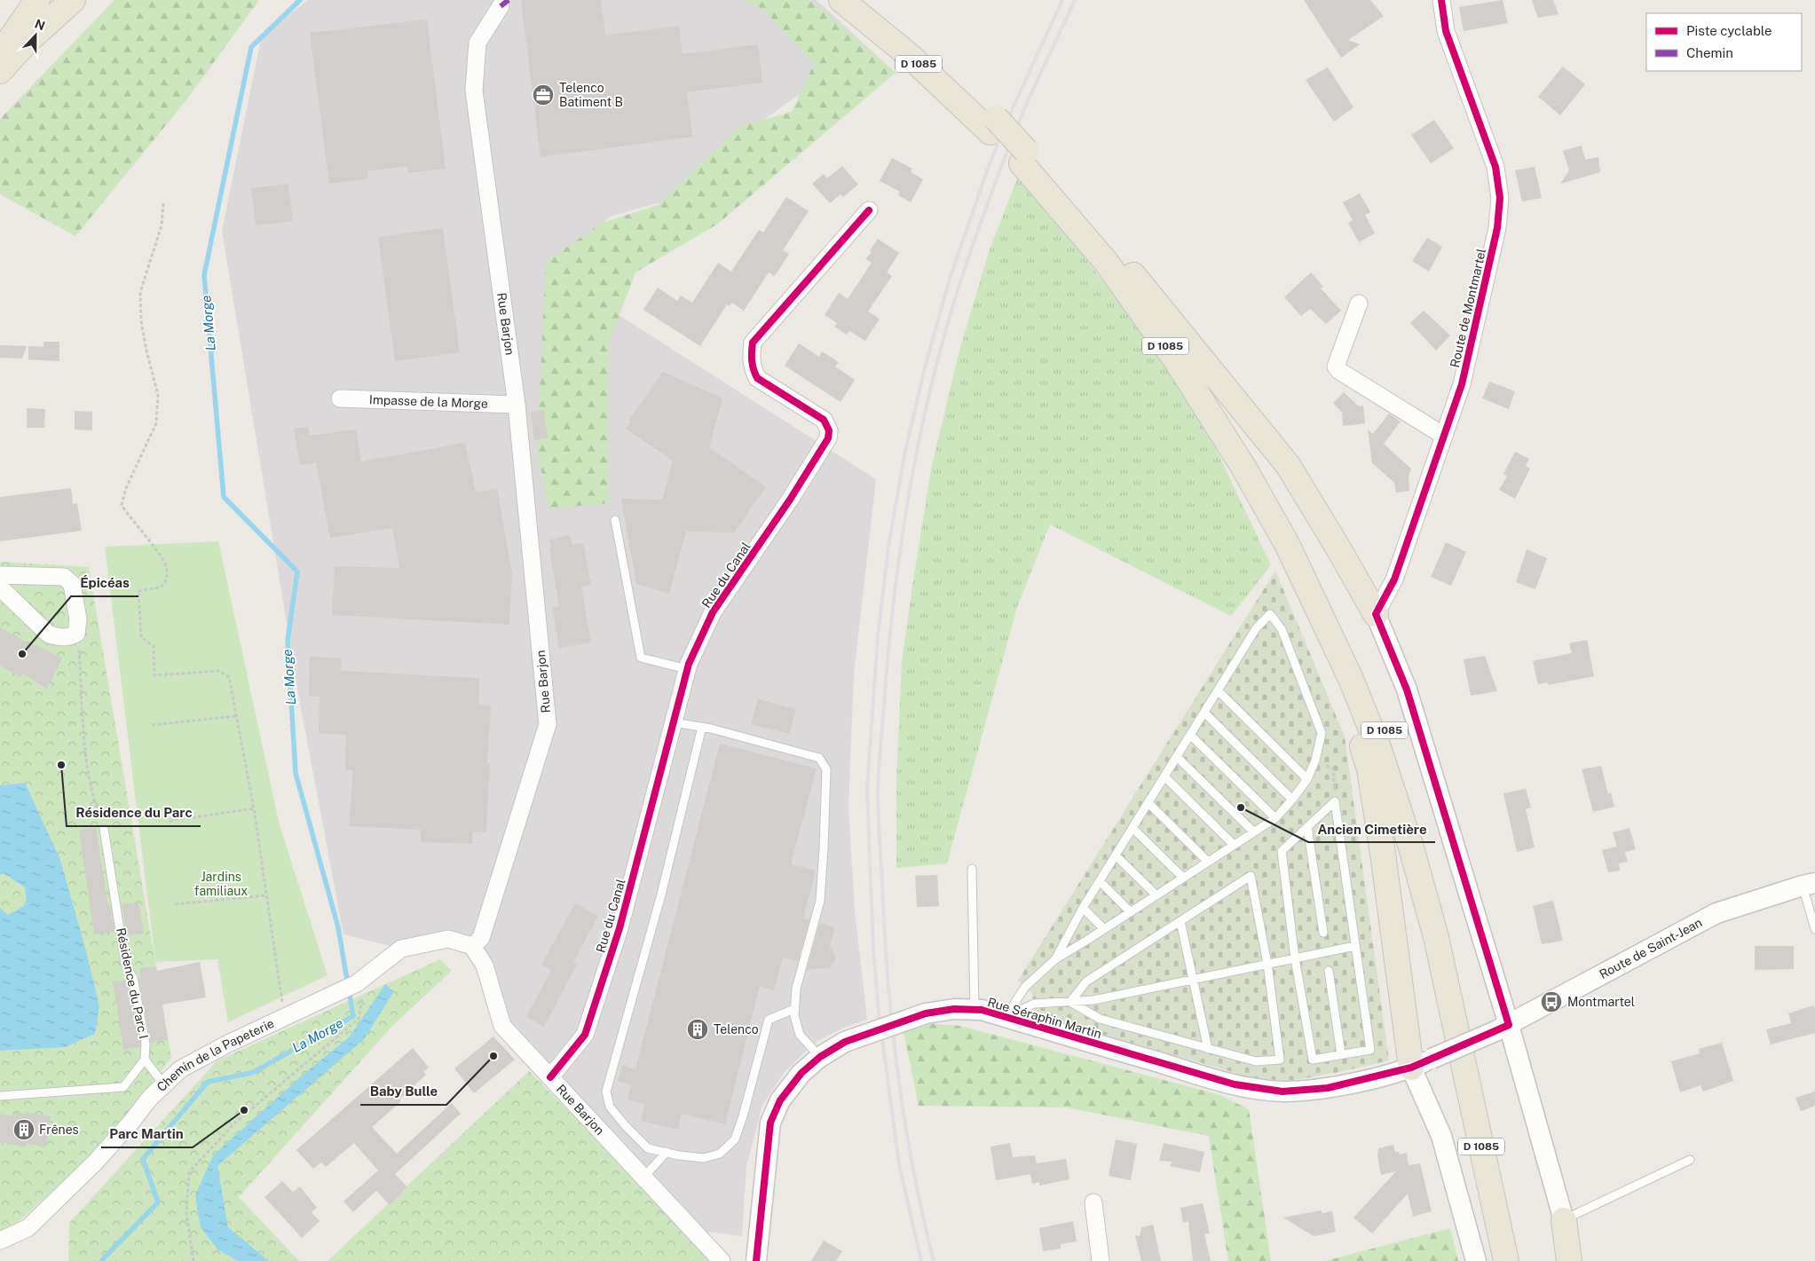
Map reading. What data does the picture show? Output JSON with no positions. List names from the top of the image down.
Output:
{
  "streets": {
    "main road": ["D 1085"],
    "street": [
      "Route de Montmartel",
      "Rue Barjon",
      "Impasse de la Morge",
      "Rue du Canal",
      "Route de Saint-Jean",
      "Rue Séraphin Martin",
      "Chemin de la Papeterie"
    ],
    "lane": ["Résidence du Parc I"]
  },
  "crossings": [
    ["Rue Barjon", "Impasse de la Morge"],
    ["Rue Barjon", "Rue du Canal"],
    ["Rue Barjon", "Chemin de la Papeterie"],
    ["Route de Saint-Jean", "Rue Séraphin Martin"]
  ],
  "water": ["La Morge"],
  "parks": ["Jardins familiaux"],
  "places": {
    "office": ["Telenco Batiment B"],
    "other": [
      "Épicéas",
      "Résidence du Parc",
      "Ancien Cimetière",
      "Baby Bulle",
      "Parc Martin"
    ],
    "bus stop": ["Montmartel"],
    "building": ["Telenco", "Frênes"]
  },
  "legend": ["Piste cyclable", "Chemin"],
  "north": "top"
}
